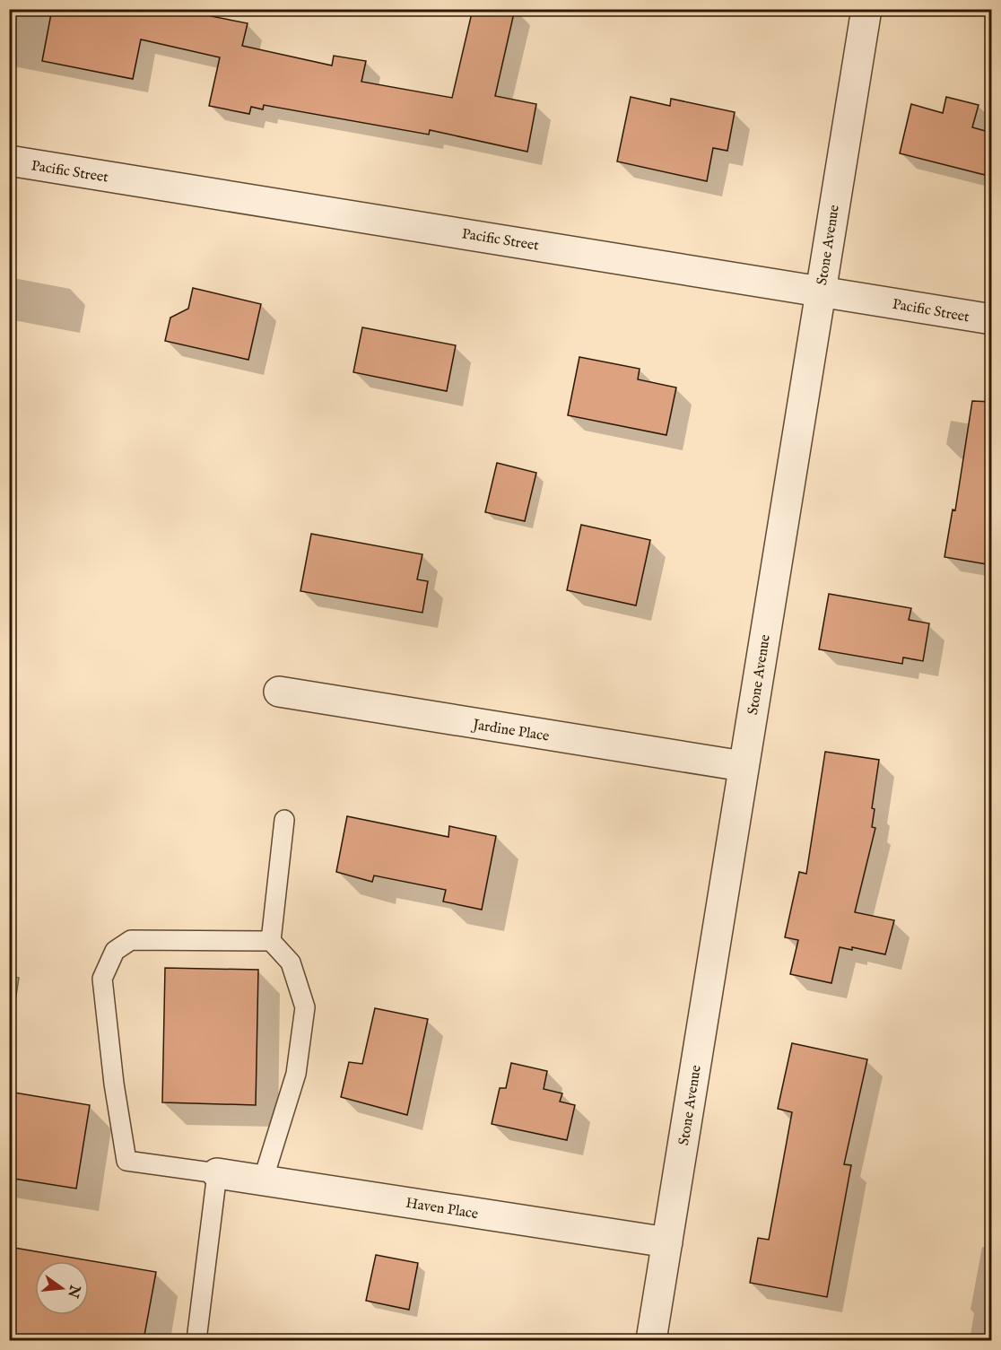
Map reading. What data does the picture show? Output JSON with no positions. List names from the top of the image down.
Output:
{
  "streets": {
    "street": [
      "Pacific Street",
      "Stone Avenue",
      "Jardine Place",
      "Haven Place"
    ]
  },
  "crossings": [
    ["Pacific Street", "Stone Avenue"],
    ["Stone Avenue", "Jardine Place"],
    ["Stone Avenue", "Haven Place"]
  ],
  "north": "right"
}
